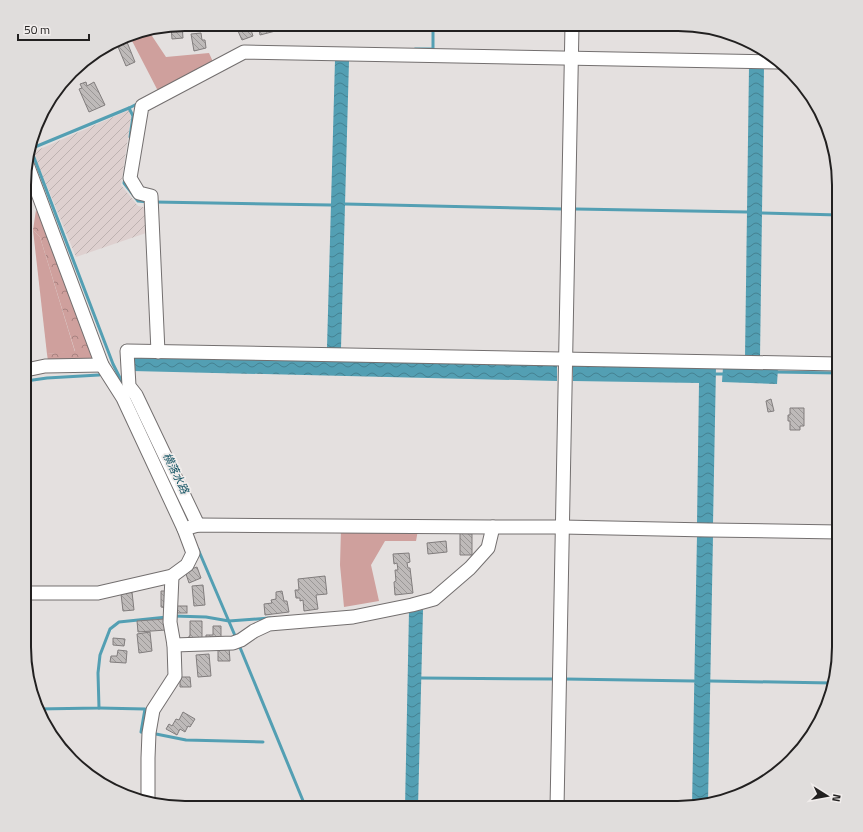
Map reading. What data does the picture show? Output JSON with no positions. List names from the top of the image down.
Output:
{
  "water": ["横落水路"],
  "scale_bar": "50 m",
  "north": "right"
}
